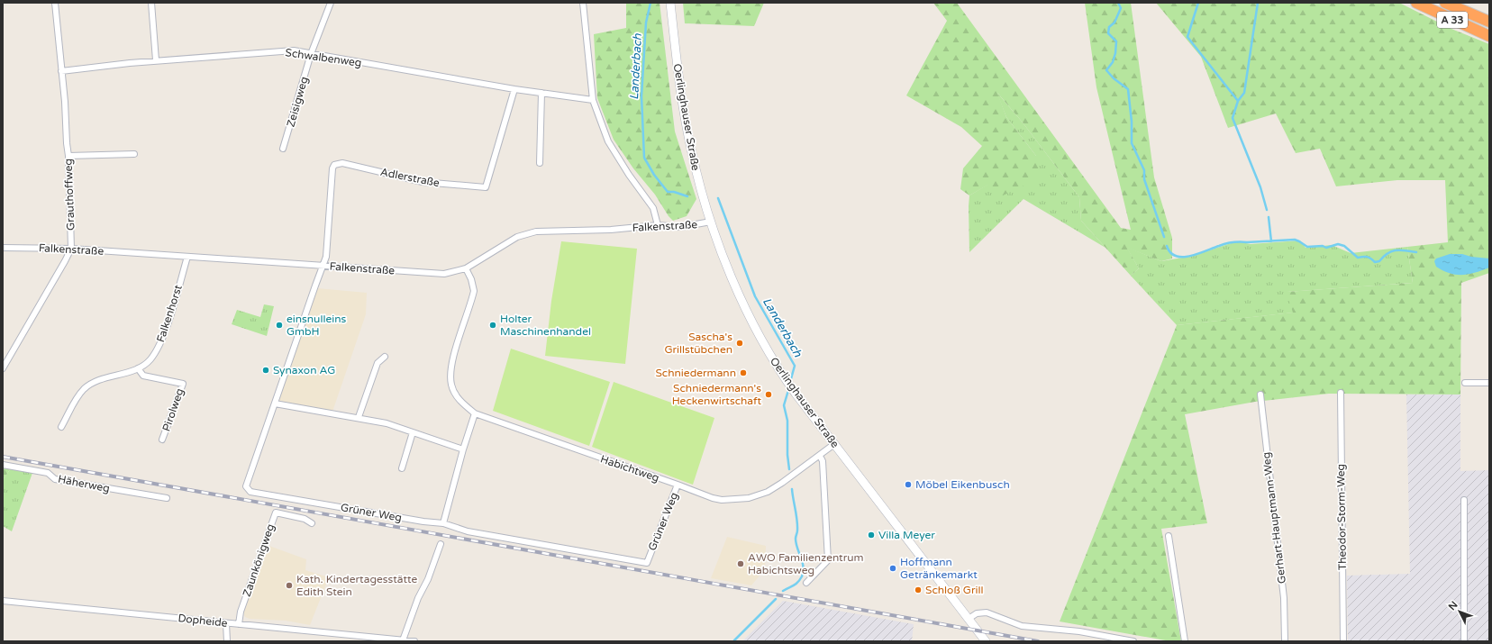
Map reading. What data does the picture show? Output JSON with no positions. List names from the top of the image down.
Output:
{
  "streets": {
    "highway": ["A 33"],
    "main road": ["Oerlinghauser Straße"],
    "street": [
      "Schwalbenweg",
      "Zeisigweg",
      "Adlerstraße",
      "Grauthoffweg",
      "Falkenstraße",
      "Falkenhorst",
      "Pirolweg",
      "Habichtweg",
      "Häherweg",
      "Grüner Weg",
      "Theodor-Storm-Weg",
      "Gerhart-Hauptmann-Weg",
      "Zaunkönigweg",
      "Dopheide"
    ]
  },
  "crossings": [
    ["Schwalbenweg", "Zeisigweg"],
    ["Schwalbenweg", "Adlerstraße"],
    ["Schwalbenweg", "Grauthoffweg"],
    ["Oerlinghauser Straße", "Falkenstraße"],
    ["Oerlinghauser Straße", "Habichtweg"],
    ["Adlerstraße", "Falkenstraße"],
    ["Adlerstraße", "Grüner Weg"],
    ["Grauthoffweg", "Falkenstraße"],
    ["Falkenstraße", "Falkenhorst"],
    ["Falkenstraße", "Habichtweg"],
    ["Falkenstraße", "Grüner Weg"],
    ["Falkenhorst", "Pirolweg"],
    ["Habichtweg", "Grüner Weg"],
    ["Zaunkönigweg", "Dopheide"]
  ],
  "water": ["Landerbach"],
  "places": [
    "einsnulleins GmbH",
    "Holter Maschinenhandel",
    "Sascha's Grillstübchen",
    "Synaxon AG",
    "Schniedermann",
    "Schniedermann's Heckenwirtschaft",
    "Möbel Eikenbusch",
    "Villa Meyer",
    "AWO Familienzentrum Habichtsweg",
    "Hoffmann Getränkemarkt",
    "Kath. Kindertagesstätte Edith Stein",
    "Schloß Grill"
  ],
  "north": "top left"
}
